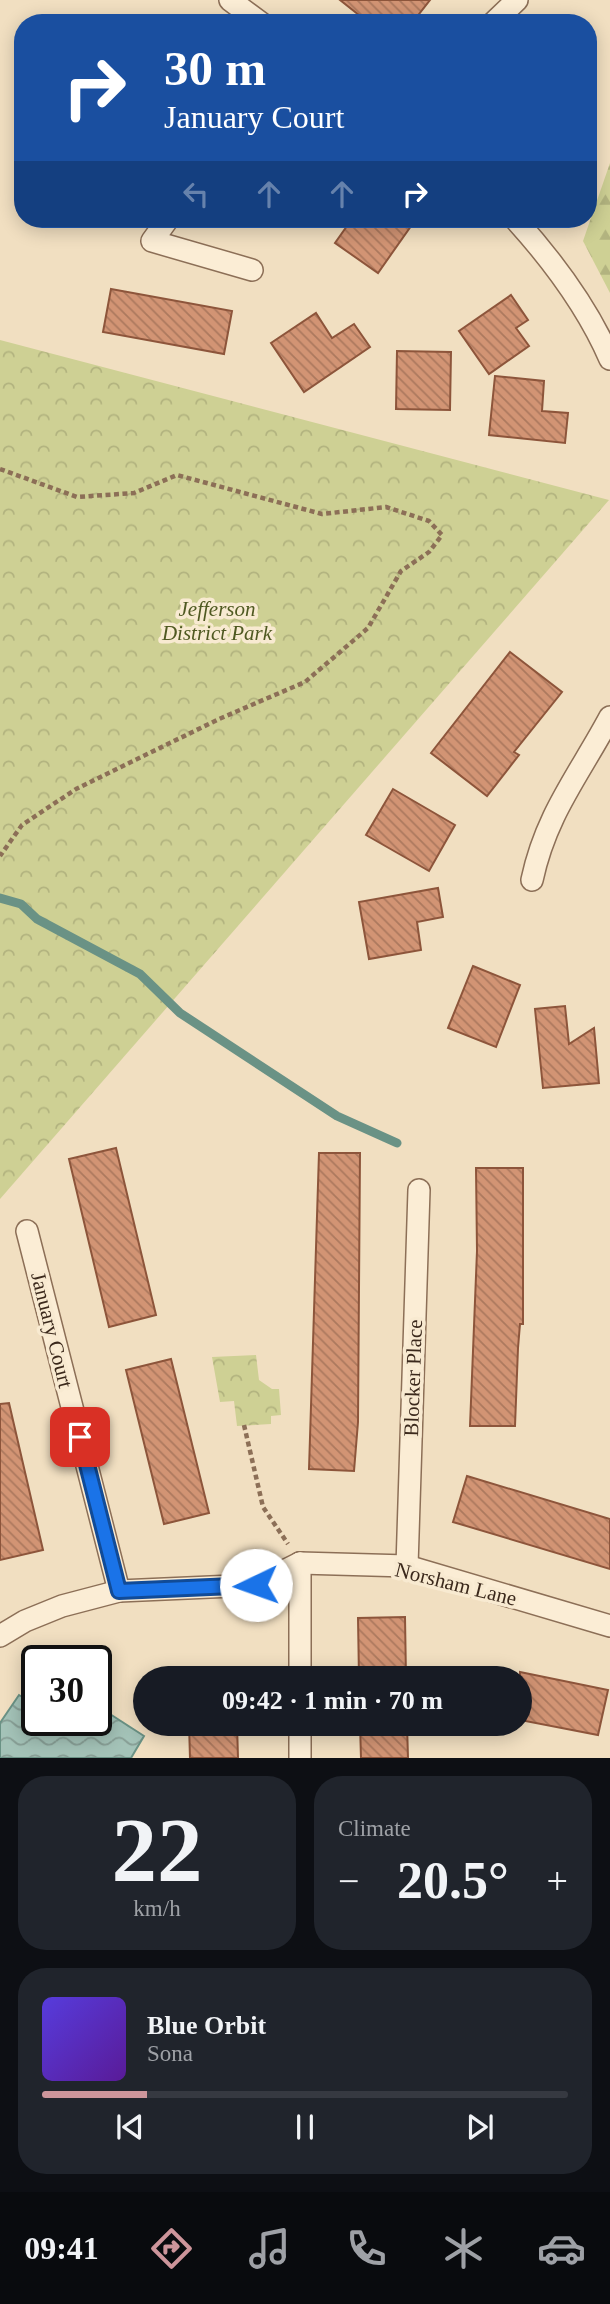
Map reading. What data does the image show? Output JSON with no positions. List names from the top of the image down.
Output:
{
  "streets": {
    "street": ["January Court", "Blocker Place", "Norsham Lane"]
  },
  "crossings": [
    ["Blocker Place", "Norsham Lane"]
  ],
  "parks": ["Jefferson District Park"],
  "page": {
    "turn": ["30 m", "January Court"],
    "limit": "30",
    "trip": "09:42 · 1 min · 70 m",
    "tile": [
      ["22", "km/h"],
      "Climate"
    ],
    "heat": ["−", "20.5°", "+"],
    "song": ["Blue Orbit", "Sona"],
    "tabs": "09:41"
  }
}
